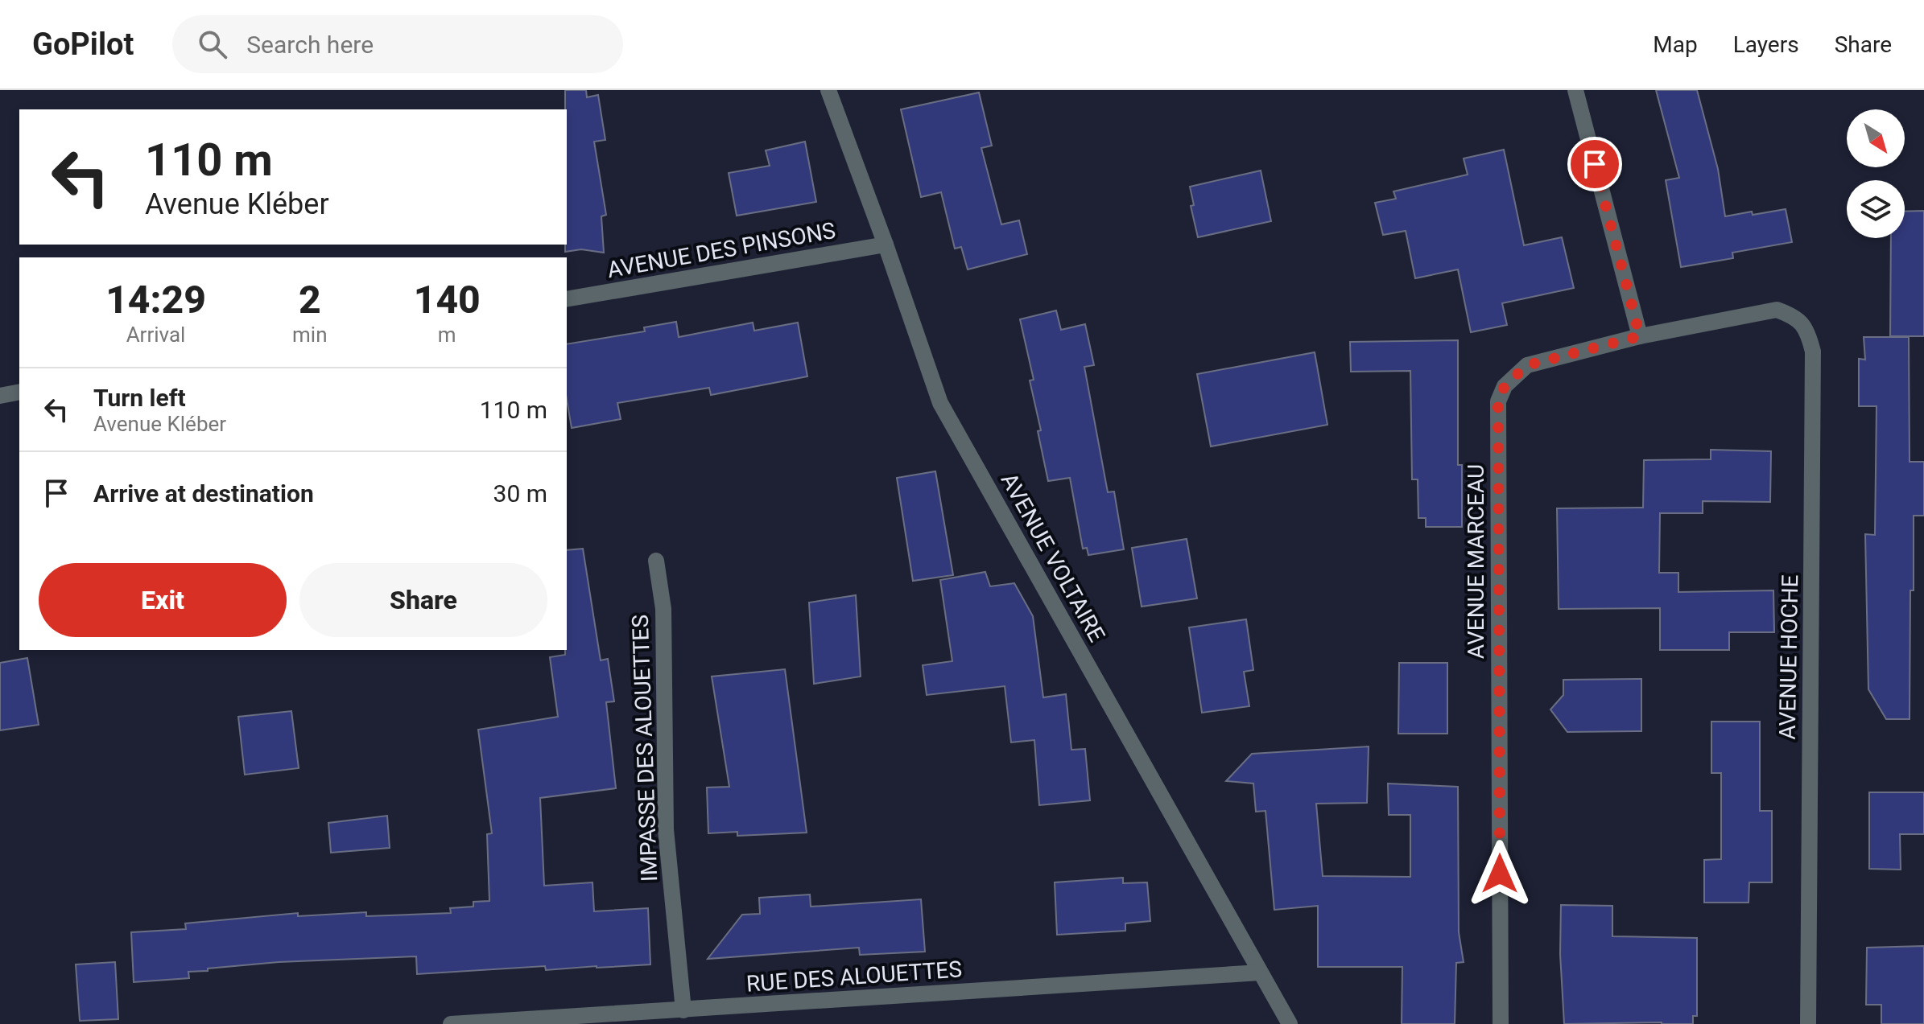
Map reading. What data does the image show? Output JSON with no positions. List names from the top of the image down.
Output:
{
  "streets": {
    "street": [
      "AVENUE DES PINSONS",
      "AVENUE VOLTAIRE",
      "AVENUE MARCEAU",
      "AVENUE HOCHE",
      "IMPASSE DES ALOUETTES",
      "RUE DES ALOUETTES"
    ]
  },
  "crossings": [
    ["AVENUE DES PINSONS", "AVENUE VOLTAIRE"],
    ["AVENUE VOLTAIRE", "RUE DES ALOUETTES"],
    ["AVENUE MARCEAU", "AVENUE HOCHE"],
    ["IMPASSE DES ALOUETTES", "RUE DES ALOUETTES"]
  ],
  "north": "bottom right",
  "page": {
    "header": "GoPilot",
    "search": "Search here",
    "nav": ["Map", "Layers", "Share"],
    "turn": ["110 m", "Avenue Kléber"],
    "eta": [
      "14:29",
      "Arrival",
      "2",
      "min",
      "140",
      "m"
    ],
    "list": [
      {
        "name": "Turn left",
        "note": "Avenue Kléber",
        "value": "110 m"
      },
      {
        "name": "Arrive at destination",
        "value": "30 m"
      }
    ],
    "buttons": ["Exit", "Share"]
  }
}
